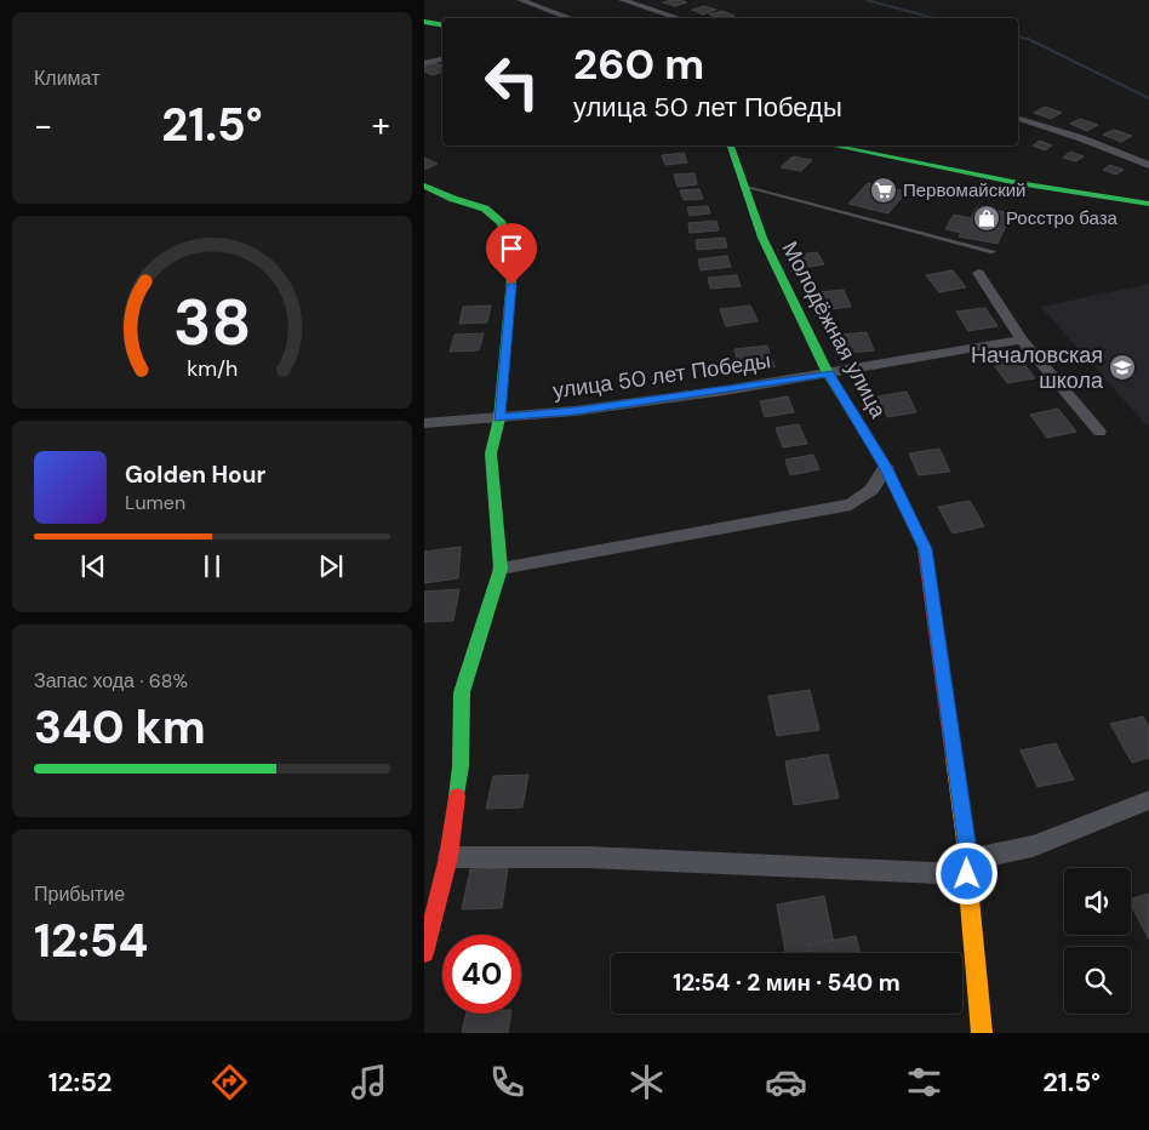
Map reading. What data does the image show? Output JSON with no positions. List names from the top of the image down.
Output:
{
  "streets": {
    "street": ["Молодёжная улица", "улица 50 лет Победы"]
  },
  "crossings": [
    ["Молодёжная улица", "улица 50 лет Победы"]
  ],
  "places": {
    "supermarket": ["Первомайский"],
    "shop": ["Росстро база"],
    "school or university": ["Началовская школа"]
  },
  "page": {
    "tile": [
      "Климат",
      ["Запас хода · 68%", "340 km"],
      ["Прибытие", "12:54"]
    ],
    "turn": ["260 m", "улица 50 лет Победы"],
    "heat": ["−", "21.5°", "+"],
    "song": ["Golden Hour", "Lumen"],
    "limit": "40",
    "trip": "12:54 · 2 мин · 540 m",
    "tabs": ["12:52", "21.5°"],
    "gauge": ["38", "km/h"]
  }
}
